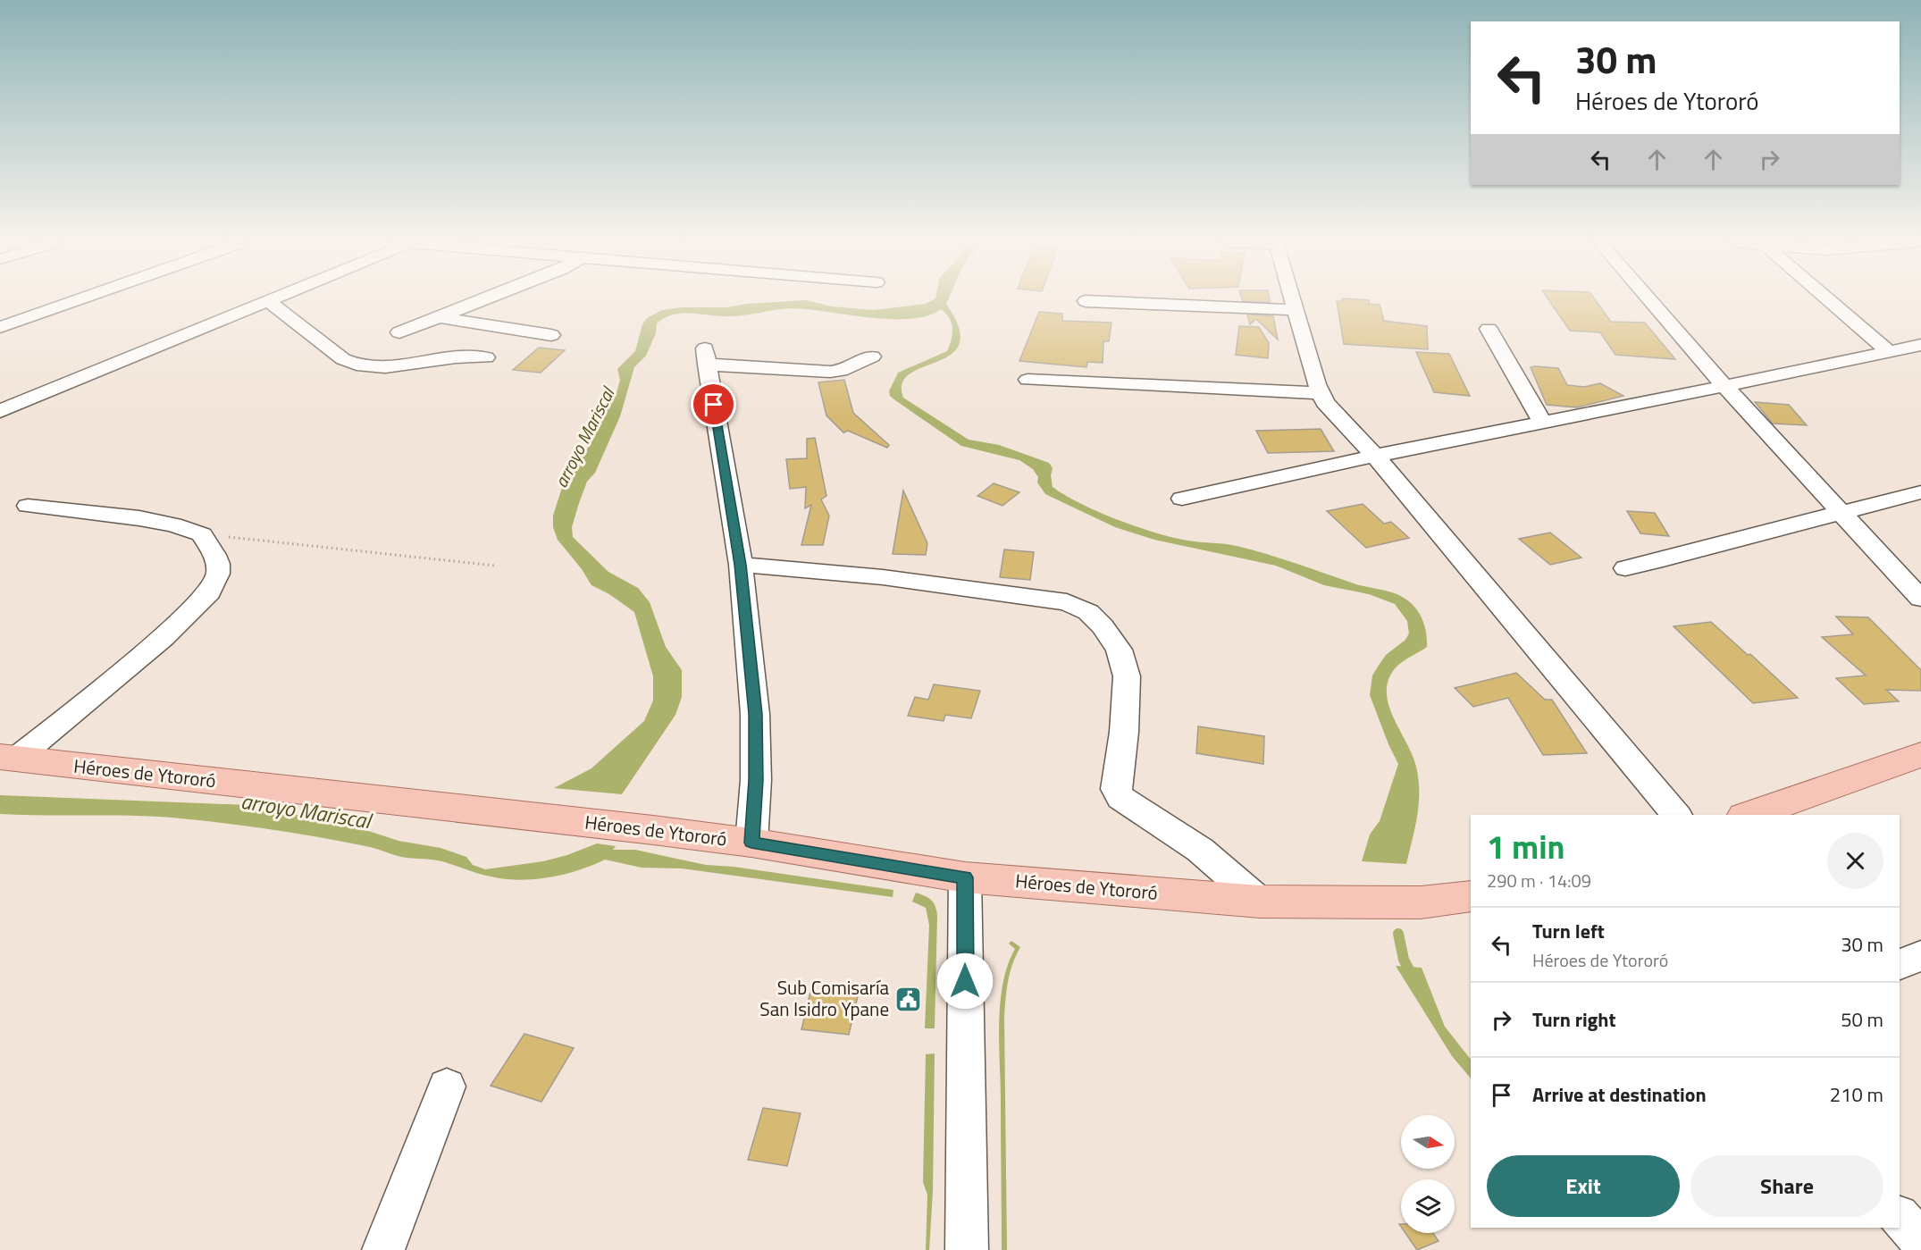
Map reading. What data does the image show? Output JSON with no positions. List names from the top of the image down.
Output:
{
  "streets": {
    "main road": ["Héroes de Ytororó"]
  },
  "water": ["arroyo Mariscal"],
  "places": {
    "public building": ["Sub Comisaría San Isidro Ypane"]
  },
  "north": "right",
  "page": {
    "turn": ["30 m", "Héroes de Ytororó"],
    "heading": ["1 min", "290 m · 14:09"],
    "list": [
      {
        "name": "Turn left",
        "note": "Héroes de Ytororó",
        "value": "30 m"
      },
      {
        "name": "Turn right",
        "value": "50 m"
      },
      {
        "name": "Arrive at destination",
        "value": "210 m"
      }
    ],
    "buttons": ["Exit", "Share"]
  }
}
